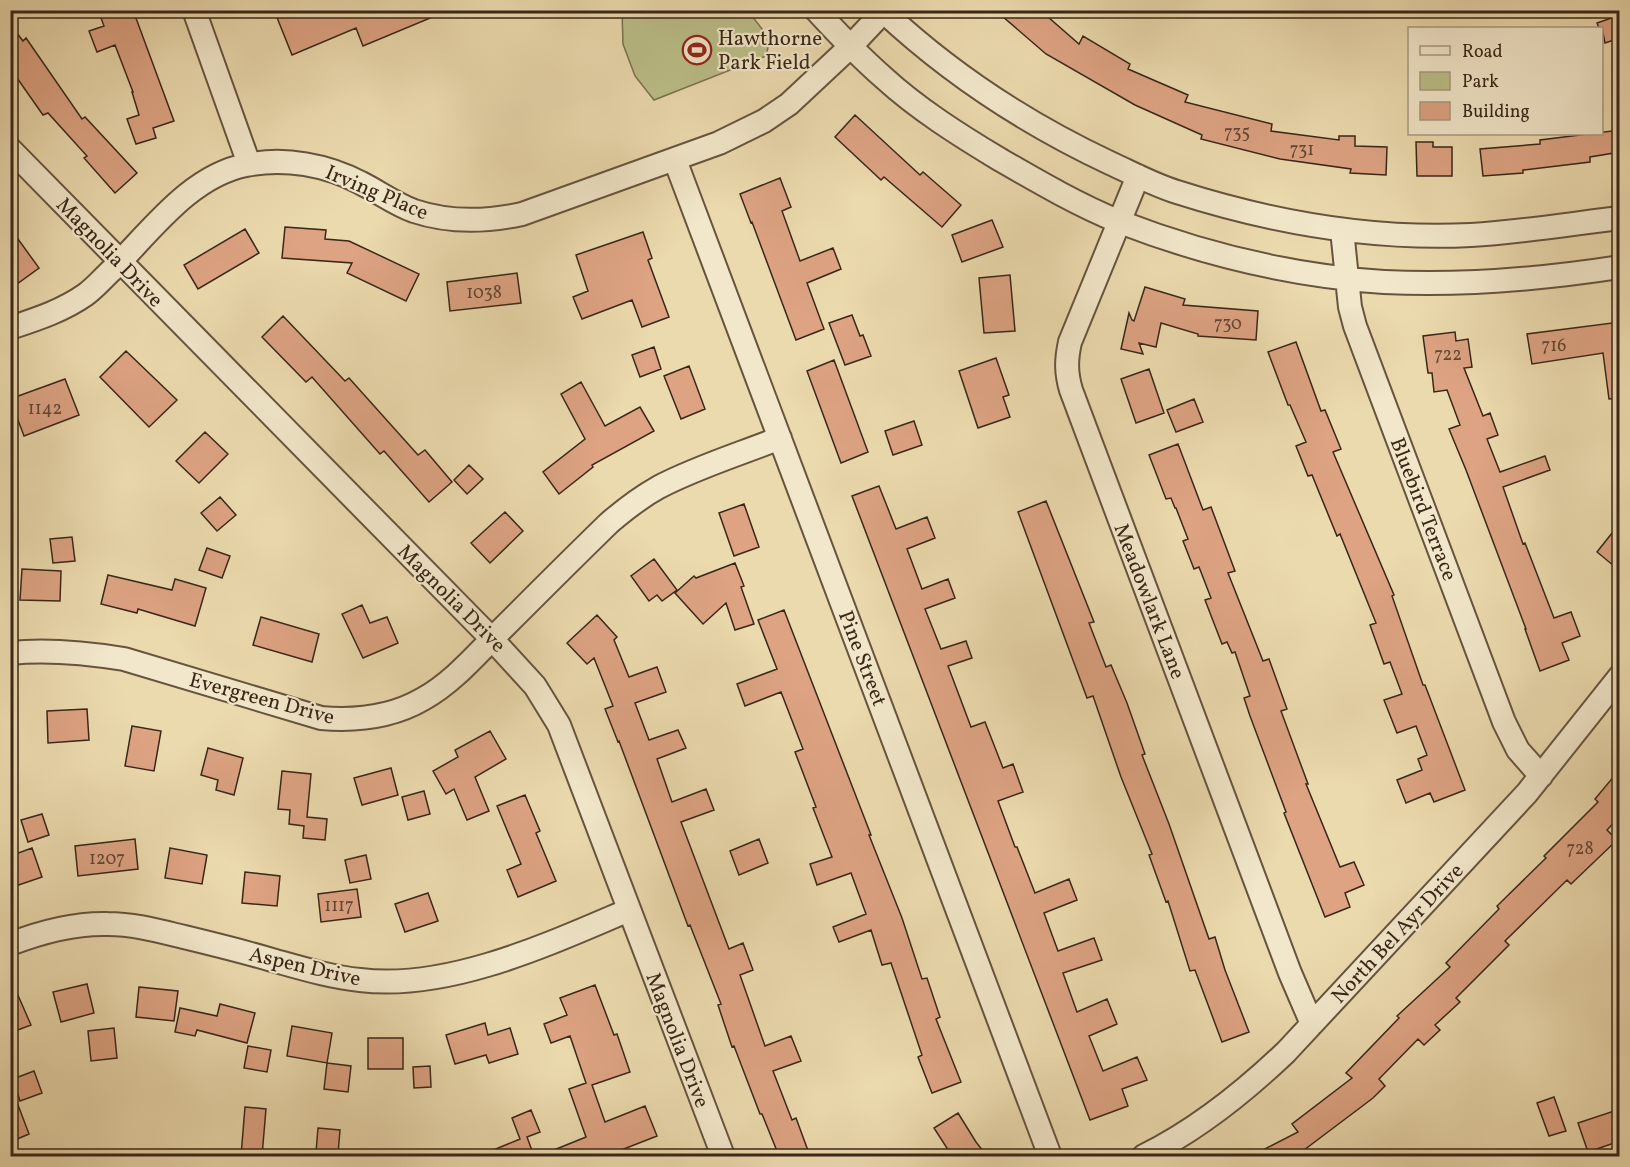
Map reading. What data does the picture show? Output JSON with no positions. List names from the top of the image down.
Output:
{
  "streets": {
    "street": [
      "Irving Place",
      "Magnolia Drive",
      "Bluebird Terrace",
      "Meadowlark Lane",
      "Pine Street",
      "Evergreen Drive",
      "North Bel Ayr Drive",
      "Aspen Drive"
    ]
  },
  "crossings": [
    ["Irving Place", "Magnolia Drive"],
    ["Irving Place", "Pine Street"],
    ["Magnolia Drive", "Evergreen Drive"],
    ["Magnolia Drive", "Aspen Drive"],
    ["Bluebird Terrace", "North Bel Ayr Drive"],
    ["Meadowlark Lane", "North Bel Ayr Drive"],
    ["Pine Street", "Evergreen Drive"]
  ],
  "places": {
    "sports": ["Hawthorne Park Field"]
  },
  "house_numbers": [
    "735",
    "731",
    "1038",
    "730",
    "716",
    "722",
    "1142",
    "728",
    "1207",
    "1117"
  ],
  "legend": ["Road", "Park", "Building"]
}
